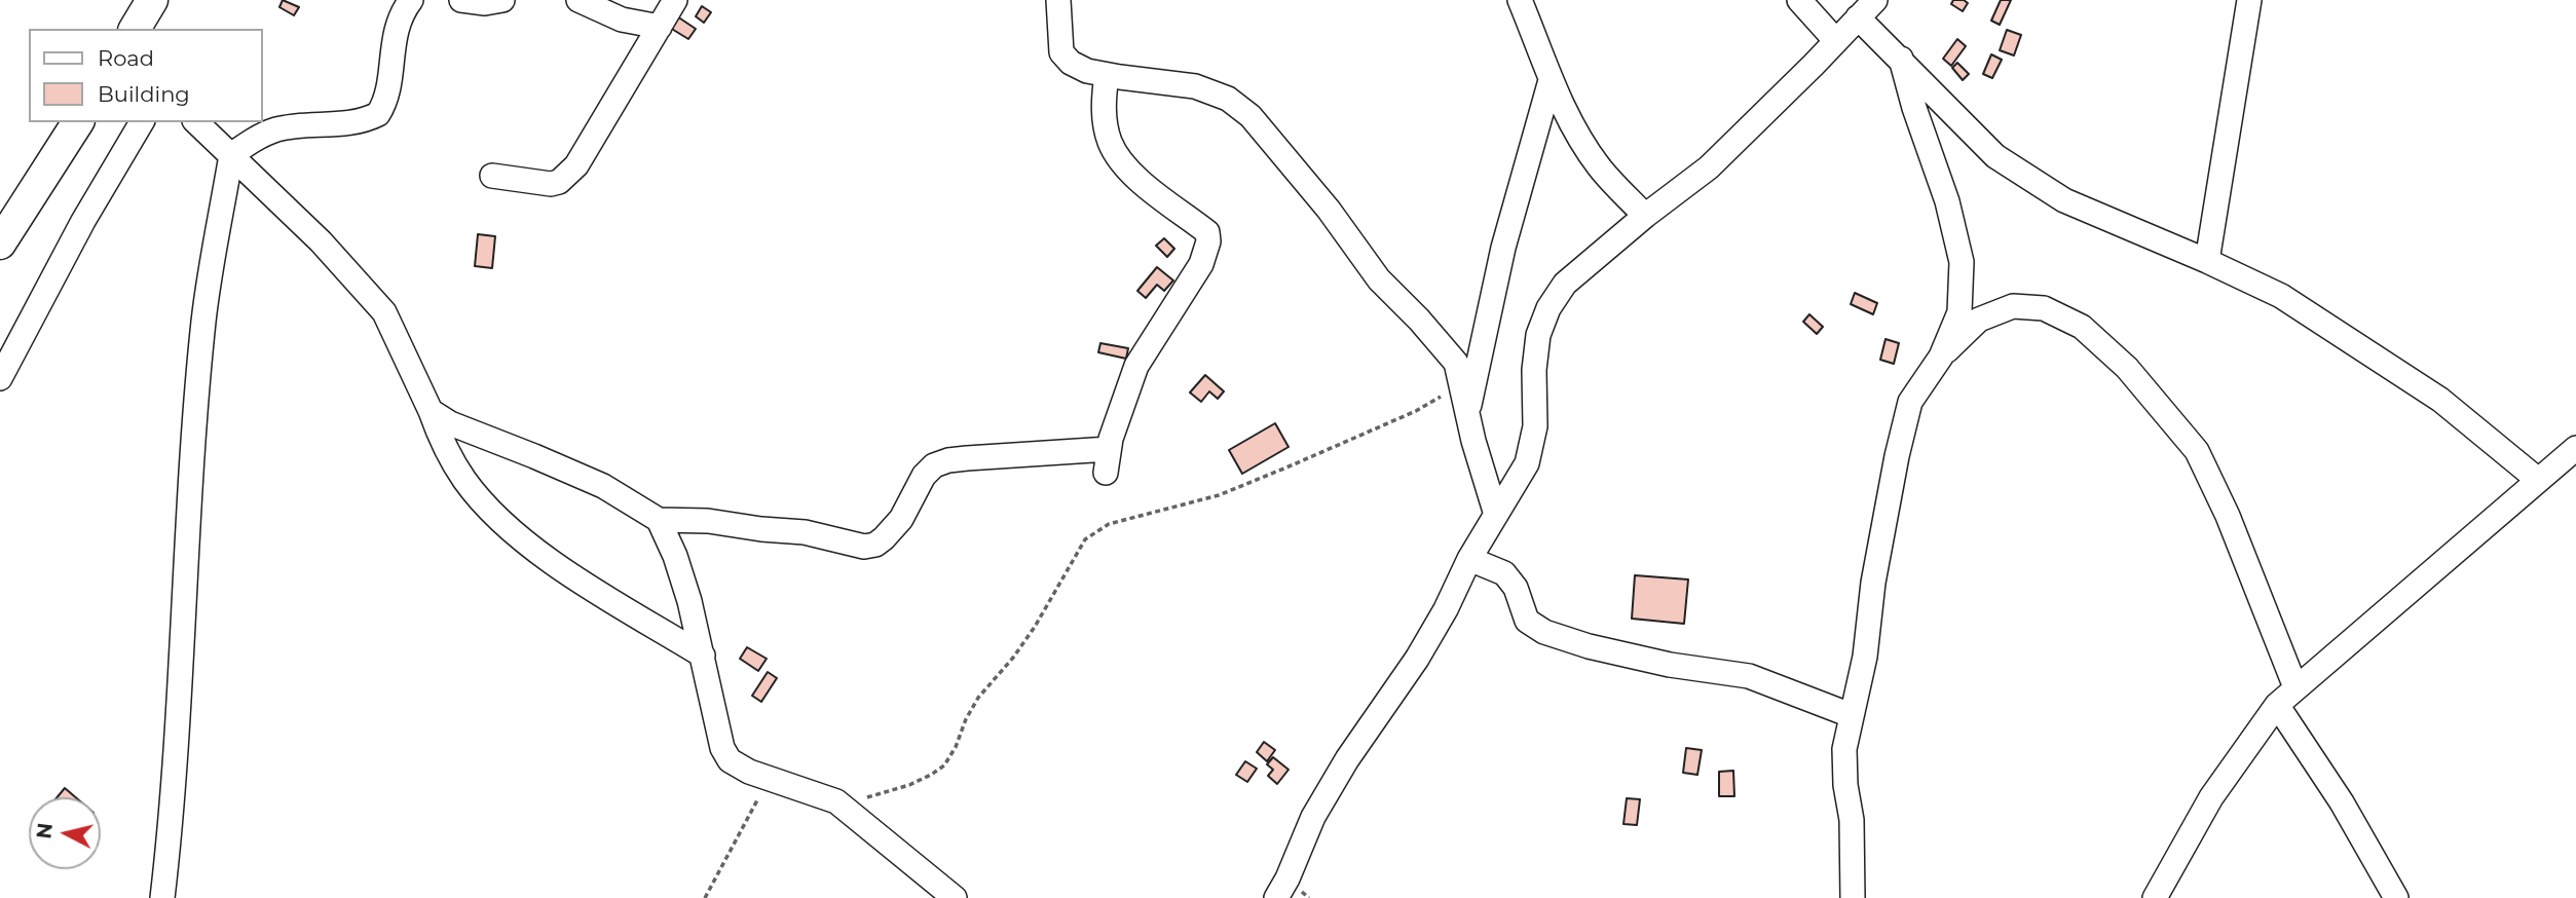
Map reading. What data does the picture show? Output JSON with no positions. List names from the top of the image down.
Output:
{
  "legend": ["Road", "Building"],
  "north": "left"
}
